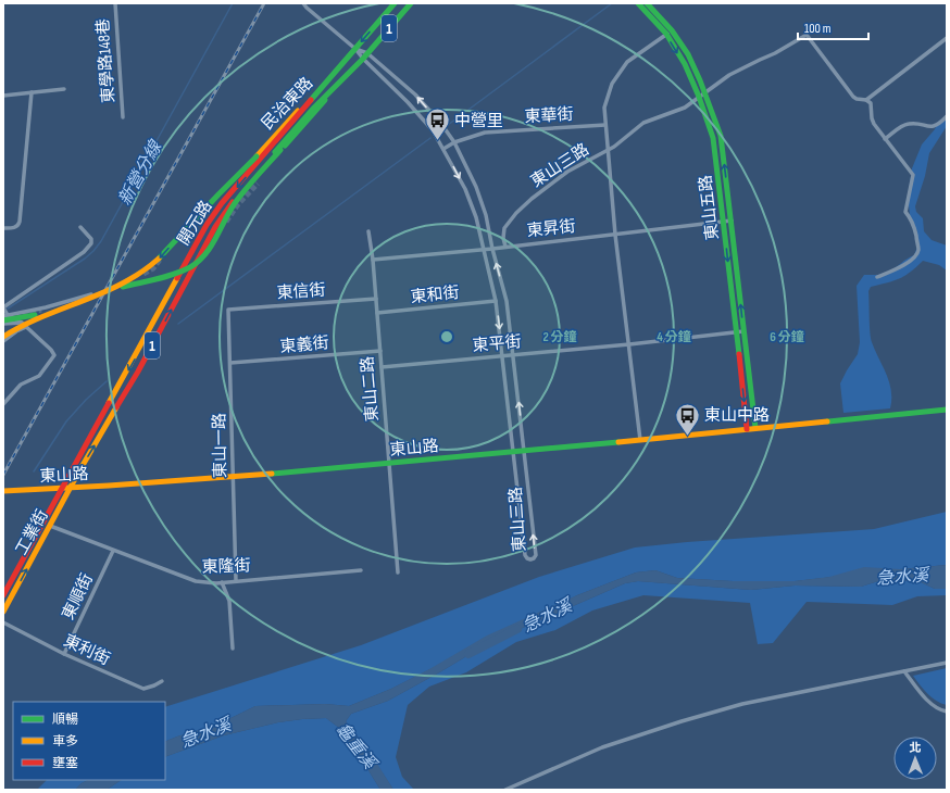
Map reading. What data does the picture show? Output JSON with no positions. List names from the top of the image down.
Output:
{
  "streets": {
    "street": [
      "1",
      "東學路148巷",
      "民治東路",
      "東華街",
      "東山三路",
      "東山五路",
      "開元路",
      "東昇街",
      "東信街",
      "東和街",
      "東平街",
      "東義街",
      "東山二路",
      "東山一路",
      "東山路",
      "工業街",
      "東隆街",
      "東順街",
      "東利街"
    ]
  },
  "crossings": [
    ["民治東路", "開元路"],
    ["東華街", "東山三路"],
    ["東山三路", "東山五路"],
    ["東山三路", "開元路"],
    ["東山三路", "東昇街"],
    ["東山三路", "東和街"],
    ["東山三路", "東平街"],
    ["東山三路", "東山路"],
    ["東山五路", "東昇街"],
    ["東山五路", "東平街"],
    ["東山五路", "東山路"],
    ["開元路", "東山路"],
    ["開元路", "工業街"],
    ["東昇街", "東山二路"],
    ["東信街", "東山二路"],
    ["東信街", "東山一路"],
    ["東和街", "東山二路"],
    ["東平街", "東山二路"],
    ["東義街", "東山二路"],
    ["東義街", "東山一路"],
    ["東山二路", "東山路"],
    ["東山一路", "東山路"],
    ["東山一路", "東隆街"],
    ["東山路", "工業街"],
    ["工業街", "東隆街"],
    ["東隆街", "東順街"],
    ["東順街", "東利街"]
  ],
  "one_way": ["民治東路"],
  "water": ["新營分線", "急水溪", "龜重溪"],
  "places": {
    "bus stop": ["中營里", "東山中路"]
  },
  "legend": ["順暢", "車多", "壅塞"],
  "scale_bar": "100 m",
  "north": "top",
  "rings": ["2 分鐘", "4 分鐘", "6 分鐘"]
}
